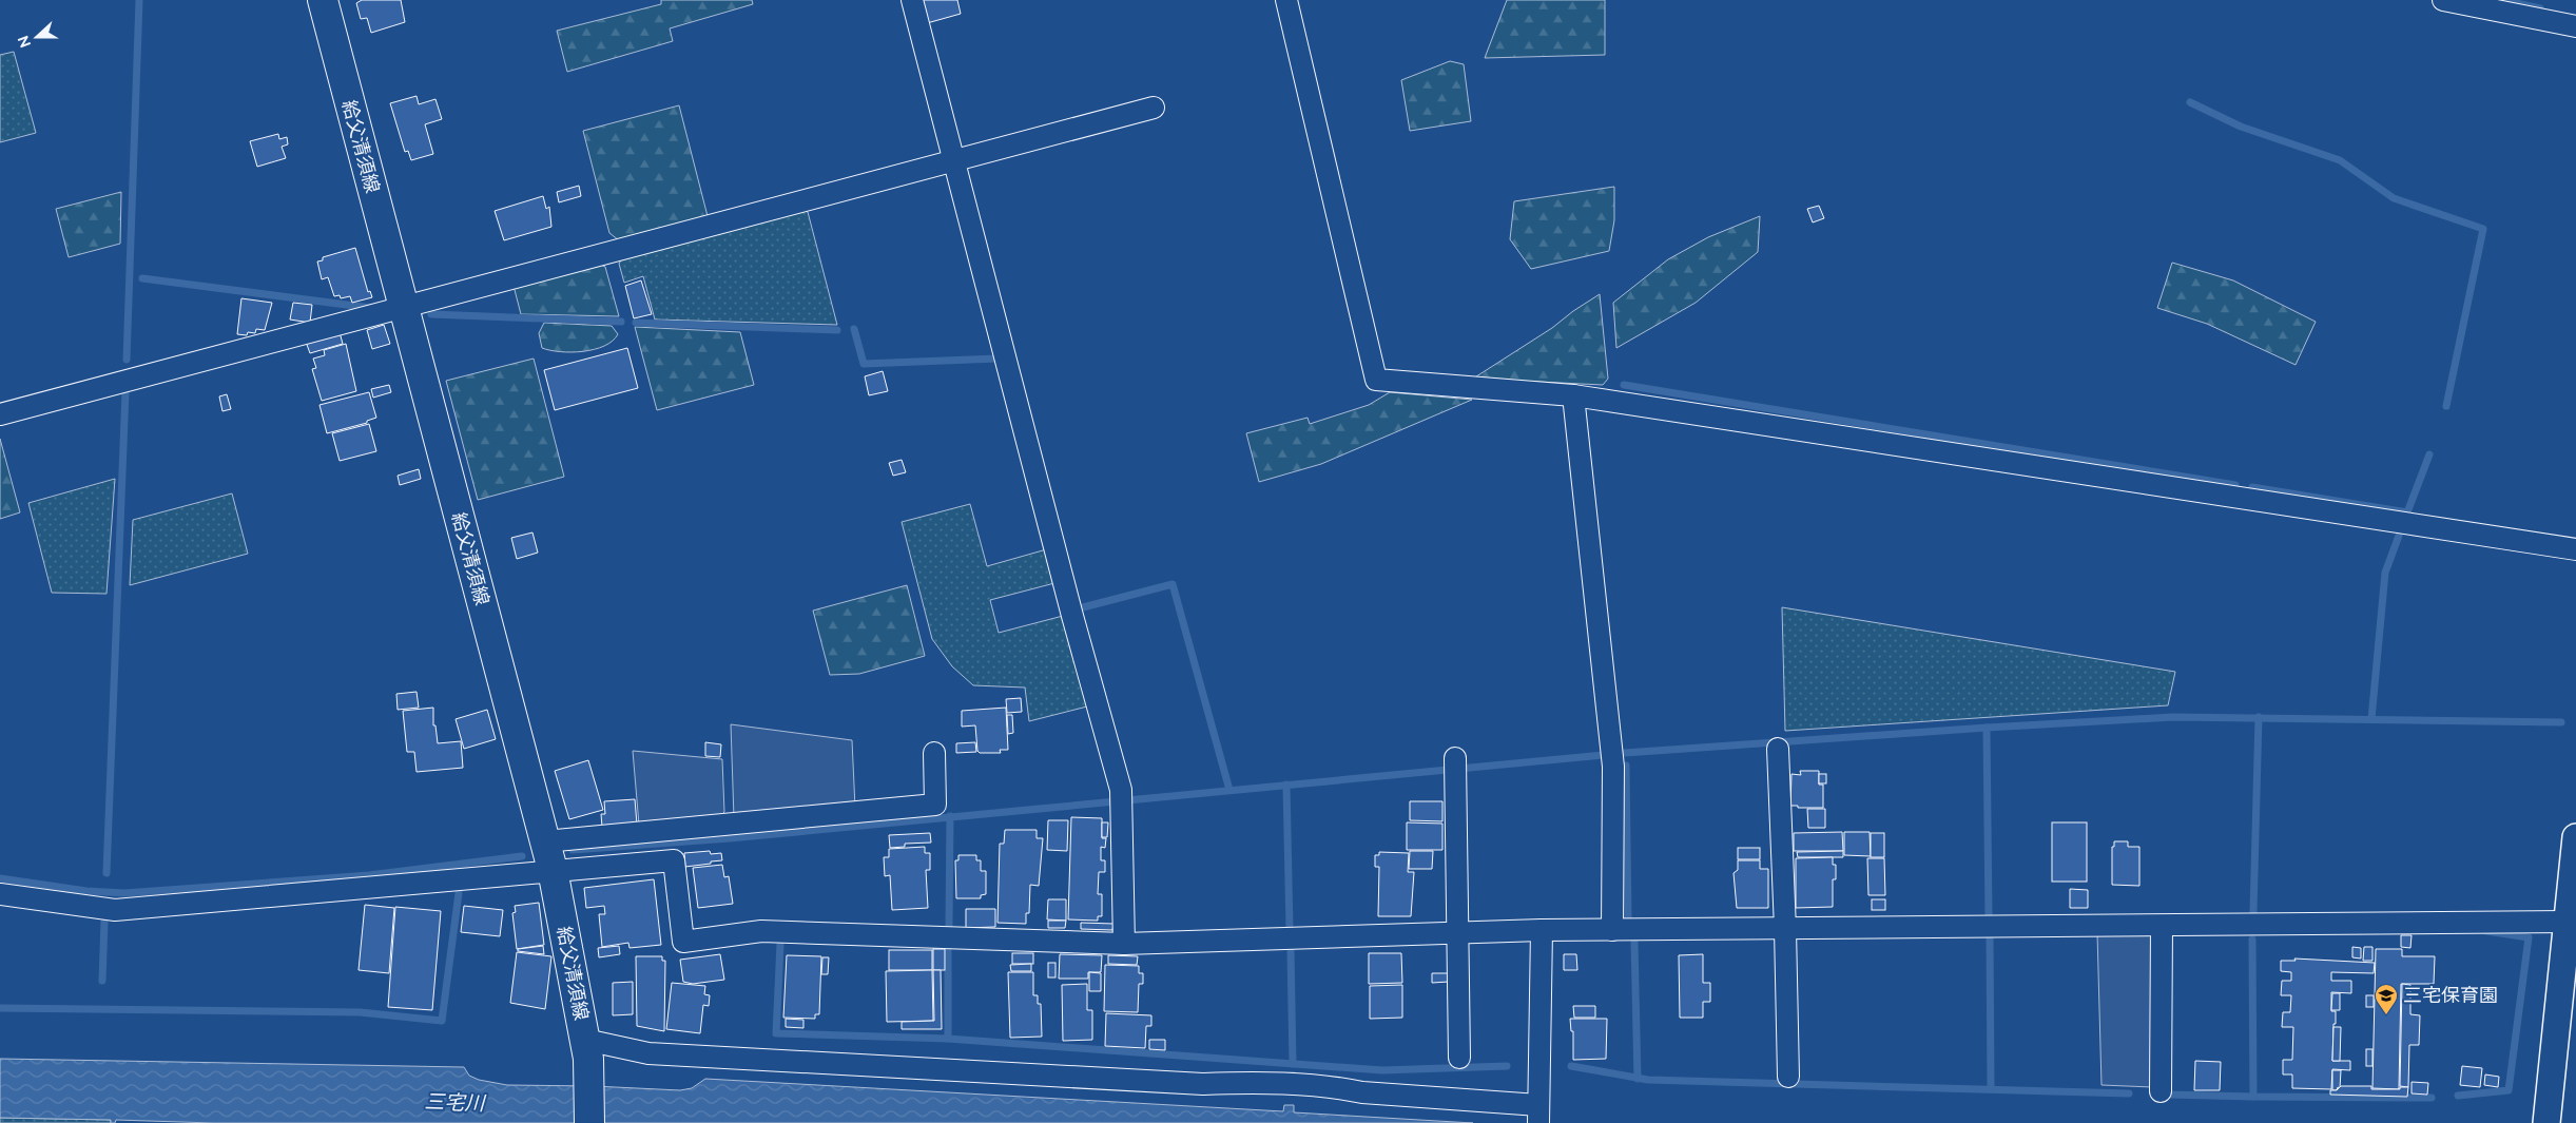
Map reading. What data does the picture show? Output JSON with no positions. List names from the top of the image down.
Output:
{
  "streets": {
    "main road": ["給父清須線"]
  },
  "water": ["三宅川"],
  "places": {
    "school or university": ["三宅保育園"]
  },
  "north": "left"
}
